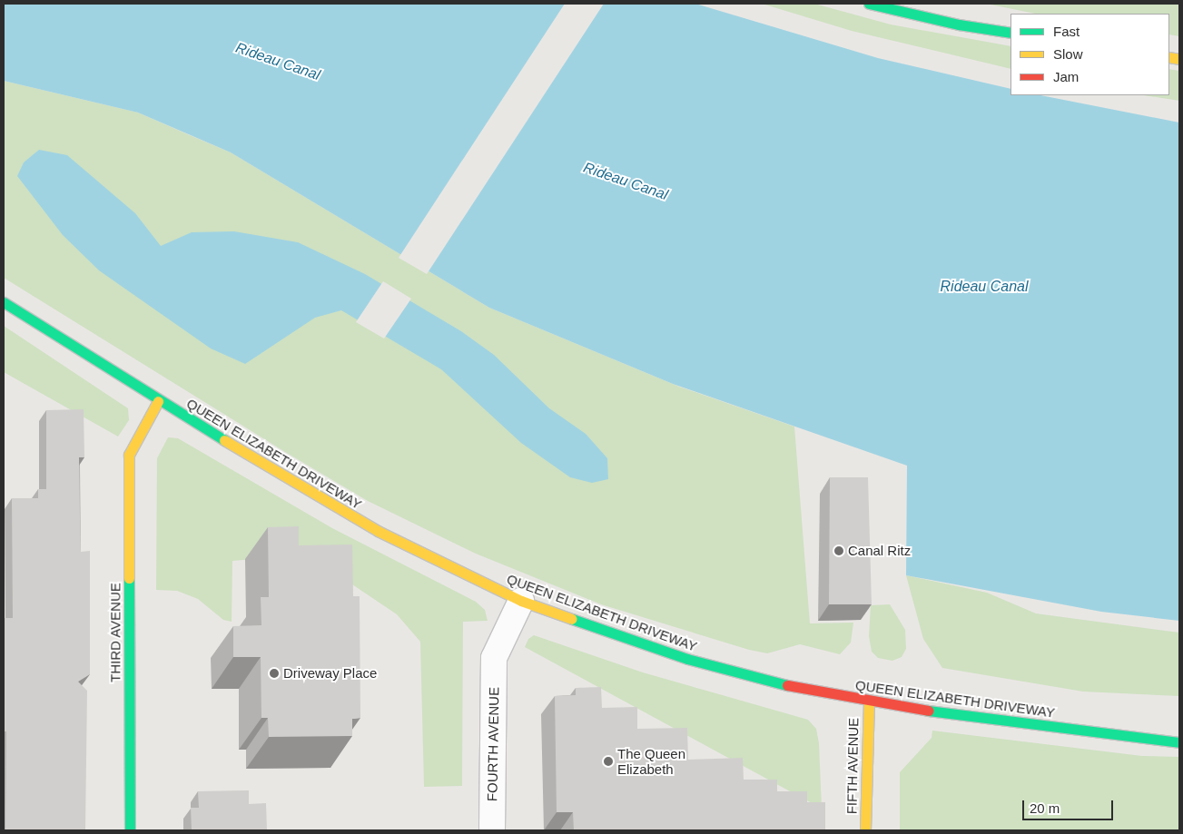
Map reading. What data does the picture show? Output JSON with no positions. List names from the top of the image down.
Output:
{
  "streets": {
    "main road": ["QUEEN ELIZABETH DRIVEWAY", "THIRD AVENUE", "FIFTH AVENUE"],
    "street": ["FOURTH AVENUE"]
  },
  "crossings": [
    ["QUEEN ELIZABETH DRIVEWAY", "THIRD AVENUE"],
    ["QUEEN ELIZABETH DRIVEWAY", "FOURTH AVENUE"],
    ["QUEEN ELIZABETH DRIVEWAY", "FIFTH AVENUE"]
  ],
  "water": ["Rideau Canal"],
  "places": ["Canal Ritz", "Driveway Place", "The Queen Elizabeth"],
  "legend": ["Fast", "Slow", "Jam"],
  "scale_bar": "20 m"
}
